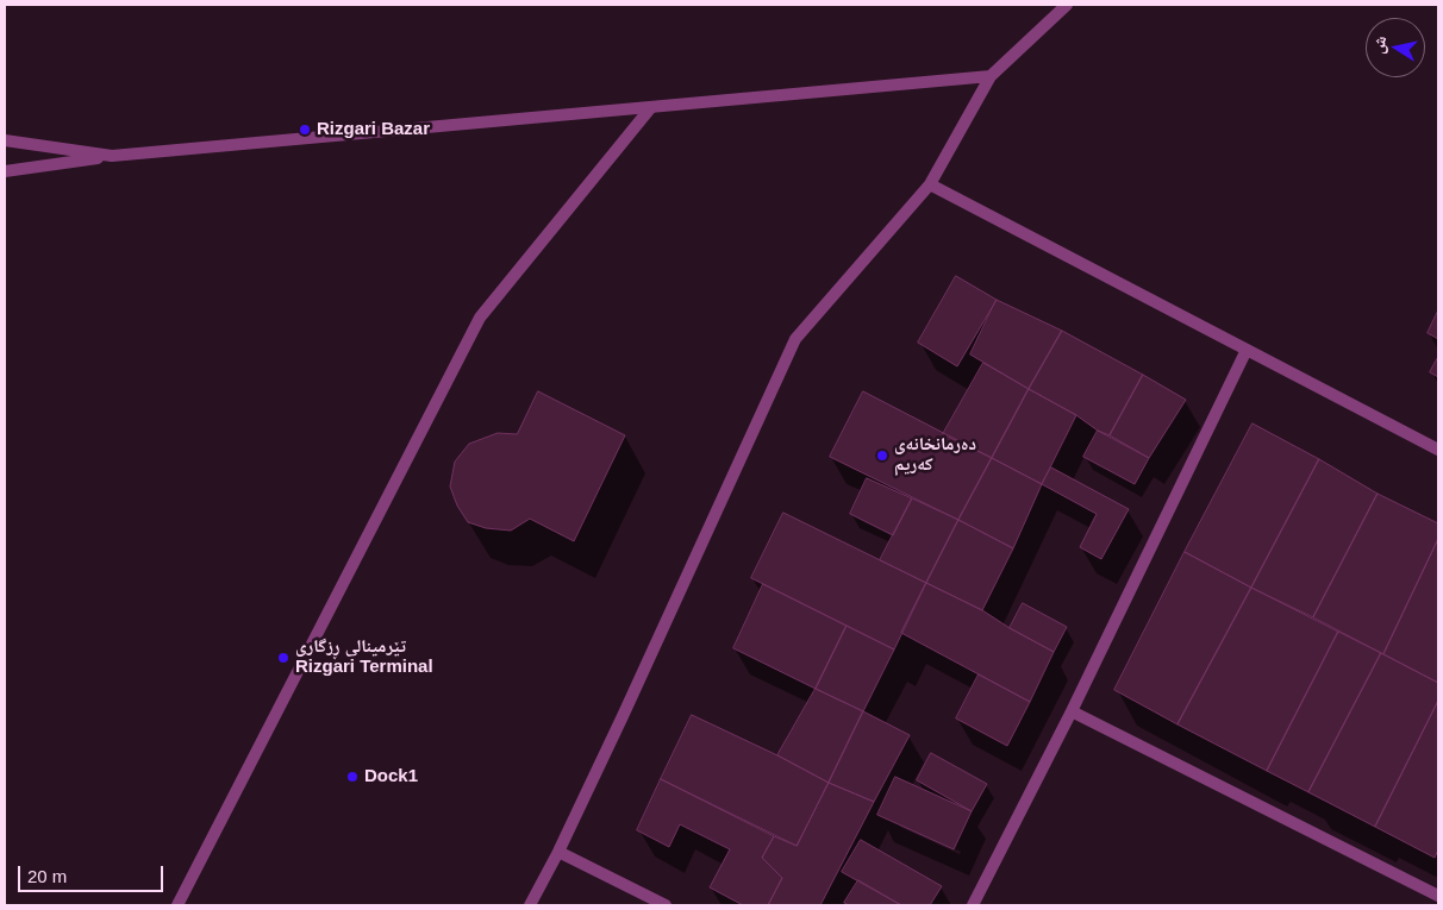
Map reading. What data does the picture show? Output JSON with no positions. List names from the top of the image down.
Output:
{
  "places": [
    "Rizgari Bazar",
    "دەرمانخانەی کەریم",
    "تێرمینالی ڕزگاری Rizgari Terminal",
    "Dock1"
  ],
  "scale_bar": "20 m",
  "north": "left"
}
